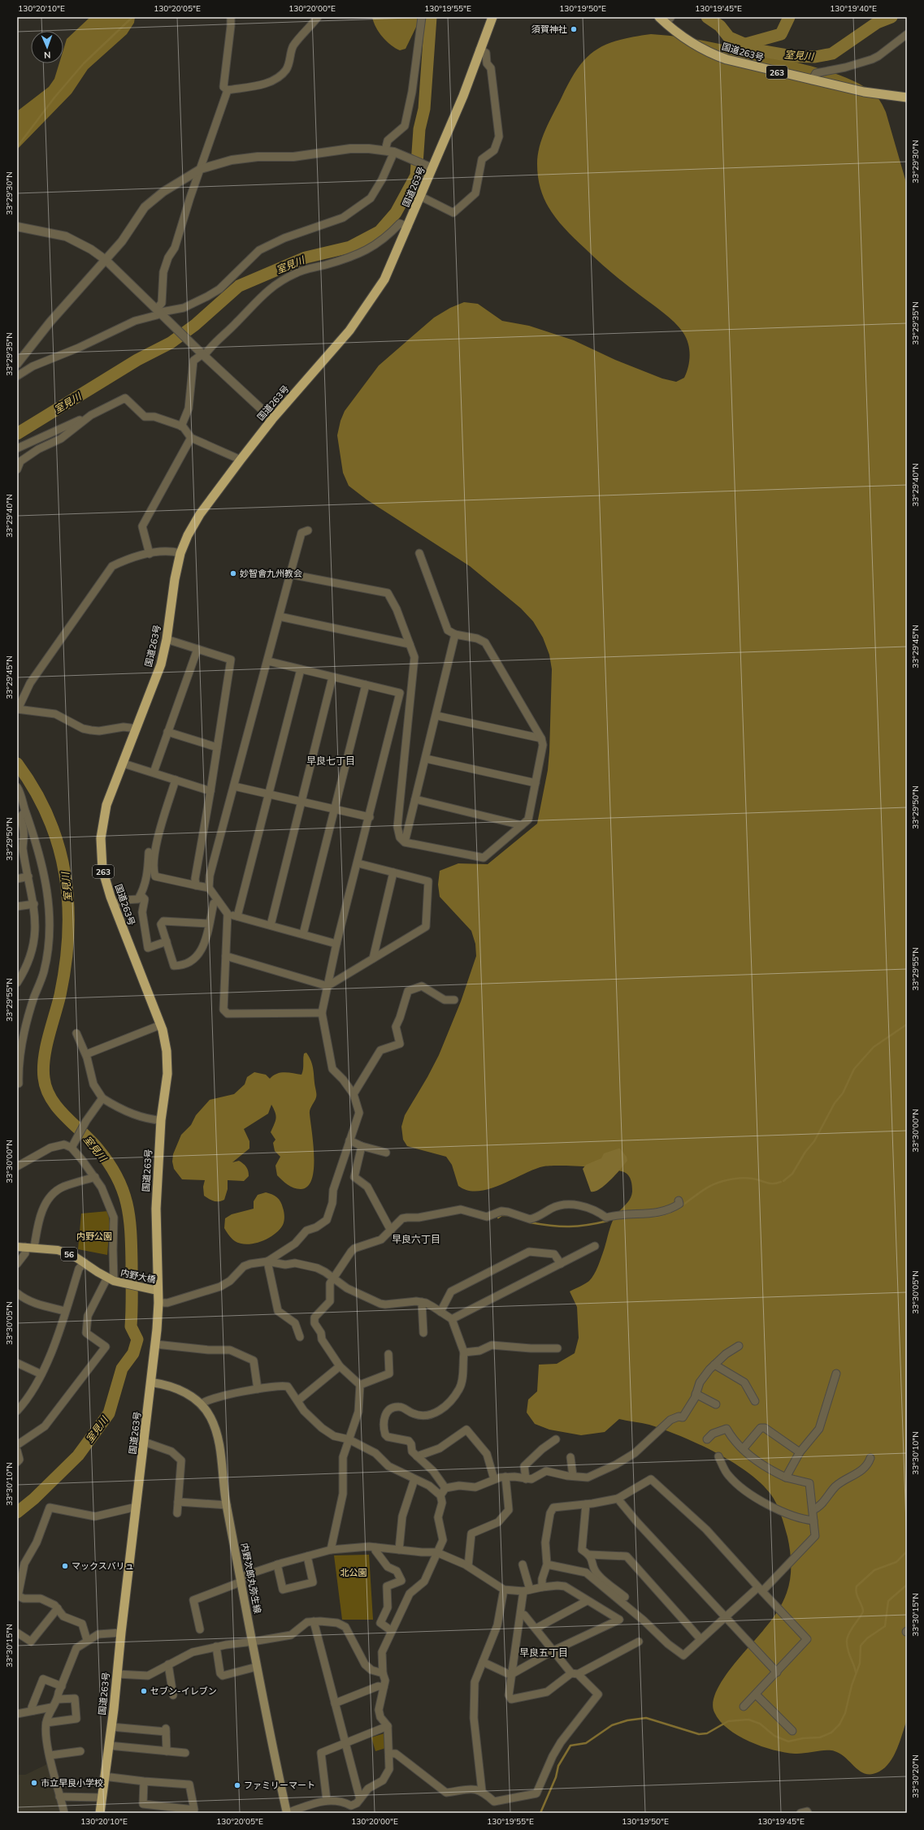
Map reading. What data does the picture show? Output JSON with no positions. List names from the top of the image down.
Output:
{
  "streets": {
    "highway": ["国道263号", "263"],
    "main road": ["56", "内野大橋", "内野次郎丸弥生線"]
  },
  "crossings": [
    ["国道263号", "内野大橋"],
    ["国道263号", "内野次郎丸弥生線"],
    ["56", "内野大橋"]
  ],
  "districts": ["早良七丁目", "早良六丁目", "早良五丁目"],
  "water": ["室見川"],
  "parks": ["内野公園", "北公園"],
  "places": [
    "須賀神社",
    "妙智會九州教会",
    "マックスバリュ",
    "セブン-イレブン",
    "市立早良小学校",
    "ファミリーマート"
  ],
  "north": "bottom",
  "coordinates": [
    "130°20'10\"E",
    "130°20'05\"E",
    "130°20'00\"E",
    "130°19'55\"E",
    "130°19'50\"E",
    "130°19'45\"E",
    "130°19'40\"E",
    "33°29'30\"N",
    "33°29'35\"N",
    "33°29'40\"N",
    "33°29'45\"N",
    "33°29'50\"N",
    "33°29'55\"N",
    "33°30'00\"N",
    "33°30'05\"N",
    "33°30'10\"N",
    "33°30'15\"N",
    "33°30'20\"N"
  ]
}
